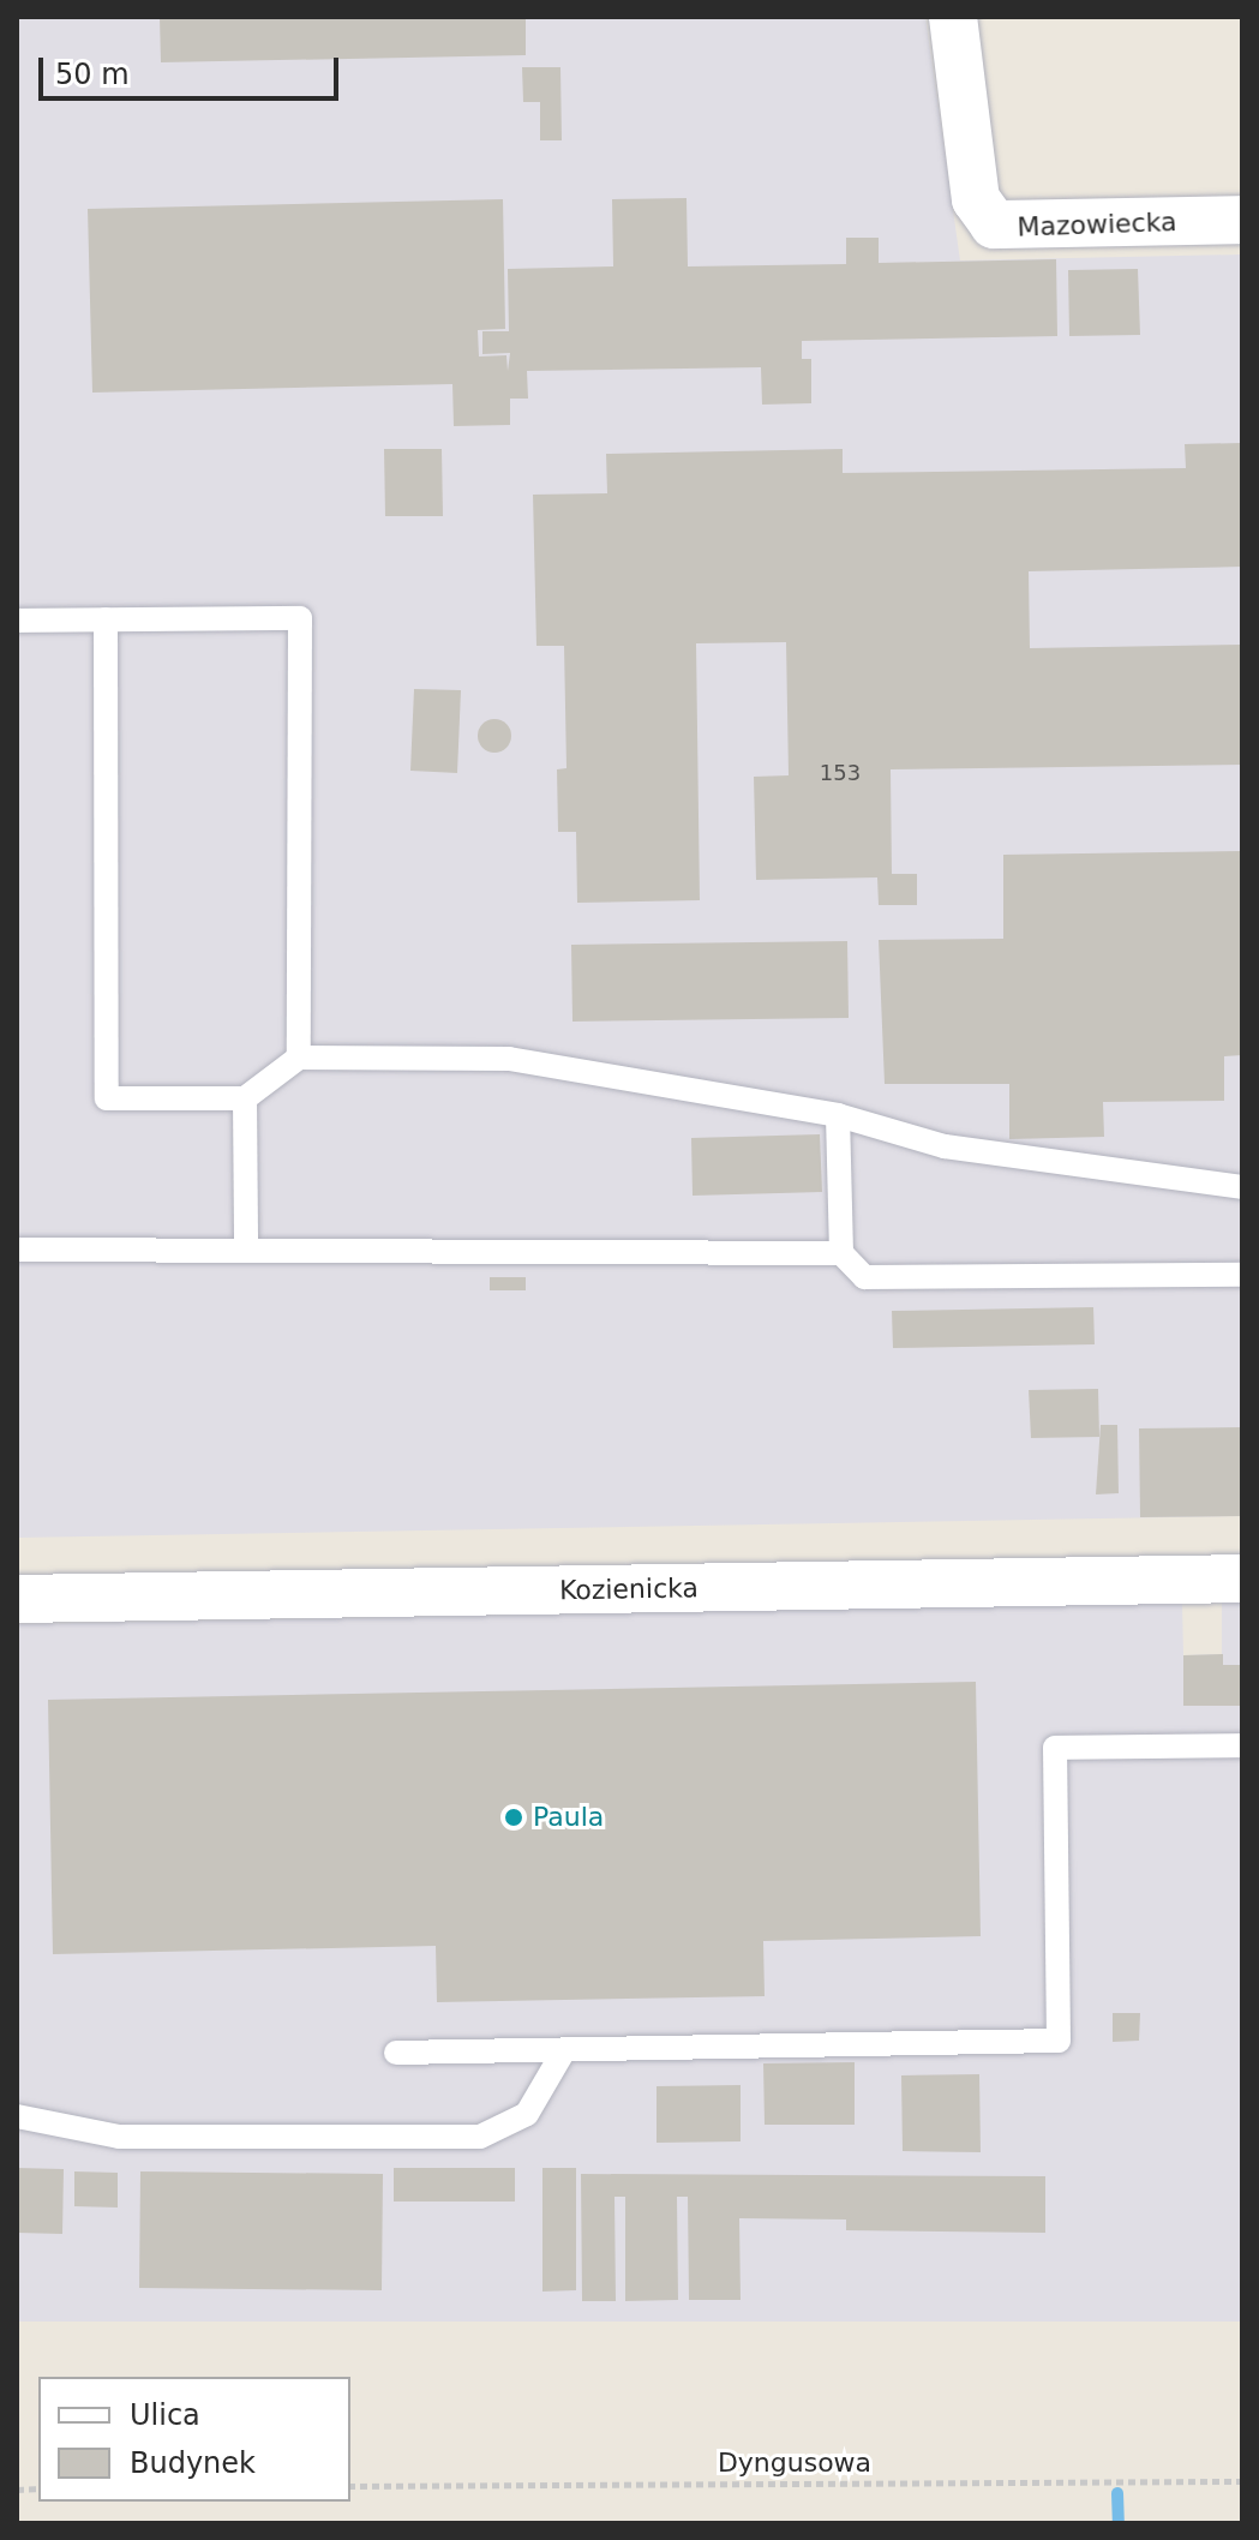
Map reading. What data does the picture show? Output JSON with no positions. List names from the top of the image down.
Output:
{
  "streets": {
    "street": ["Mazowiecka", "Kozienicka"],
    "path": ["Dyngusowa"]
  },
  "places": ["Paula"],
  "house_numbers": ["153"],
  "legend": ["Ulica", "Budynek"],
  "scale_bar": "50 m"
}
